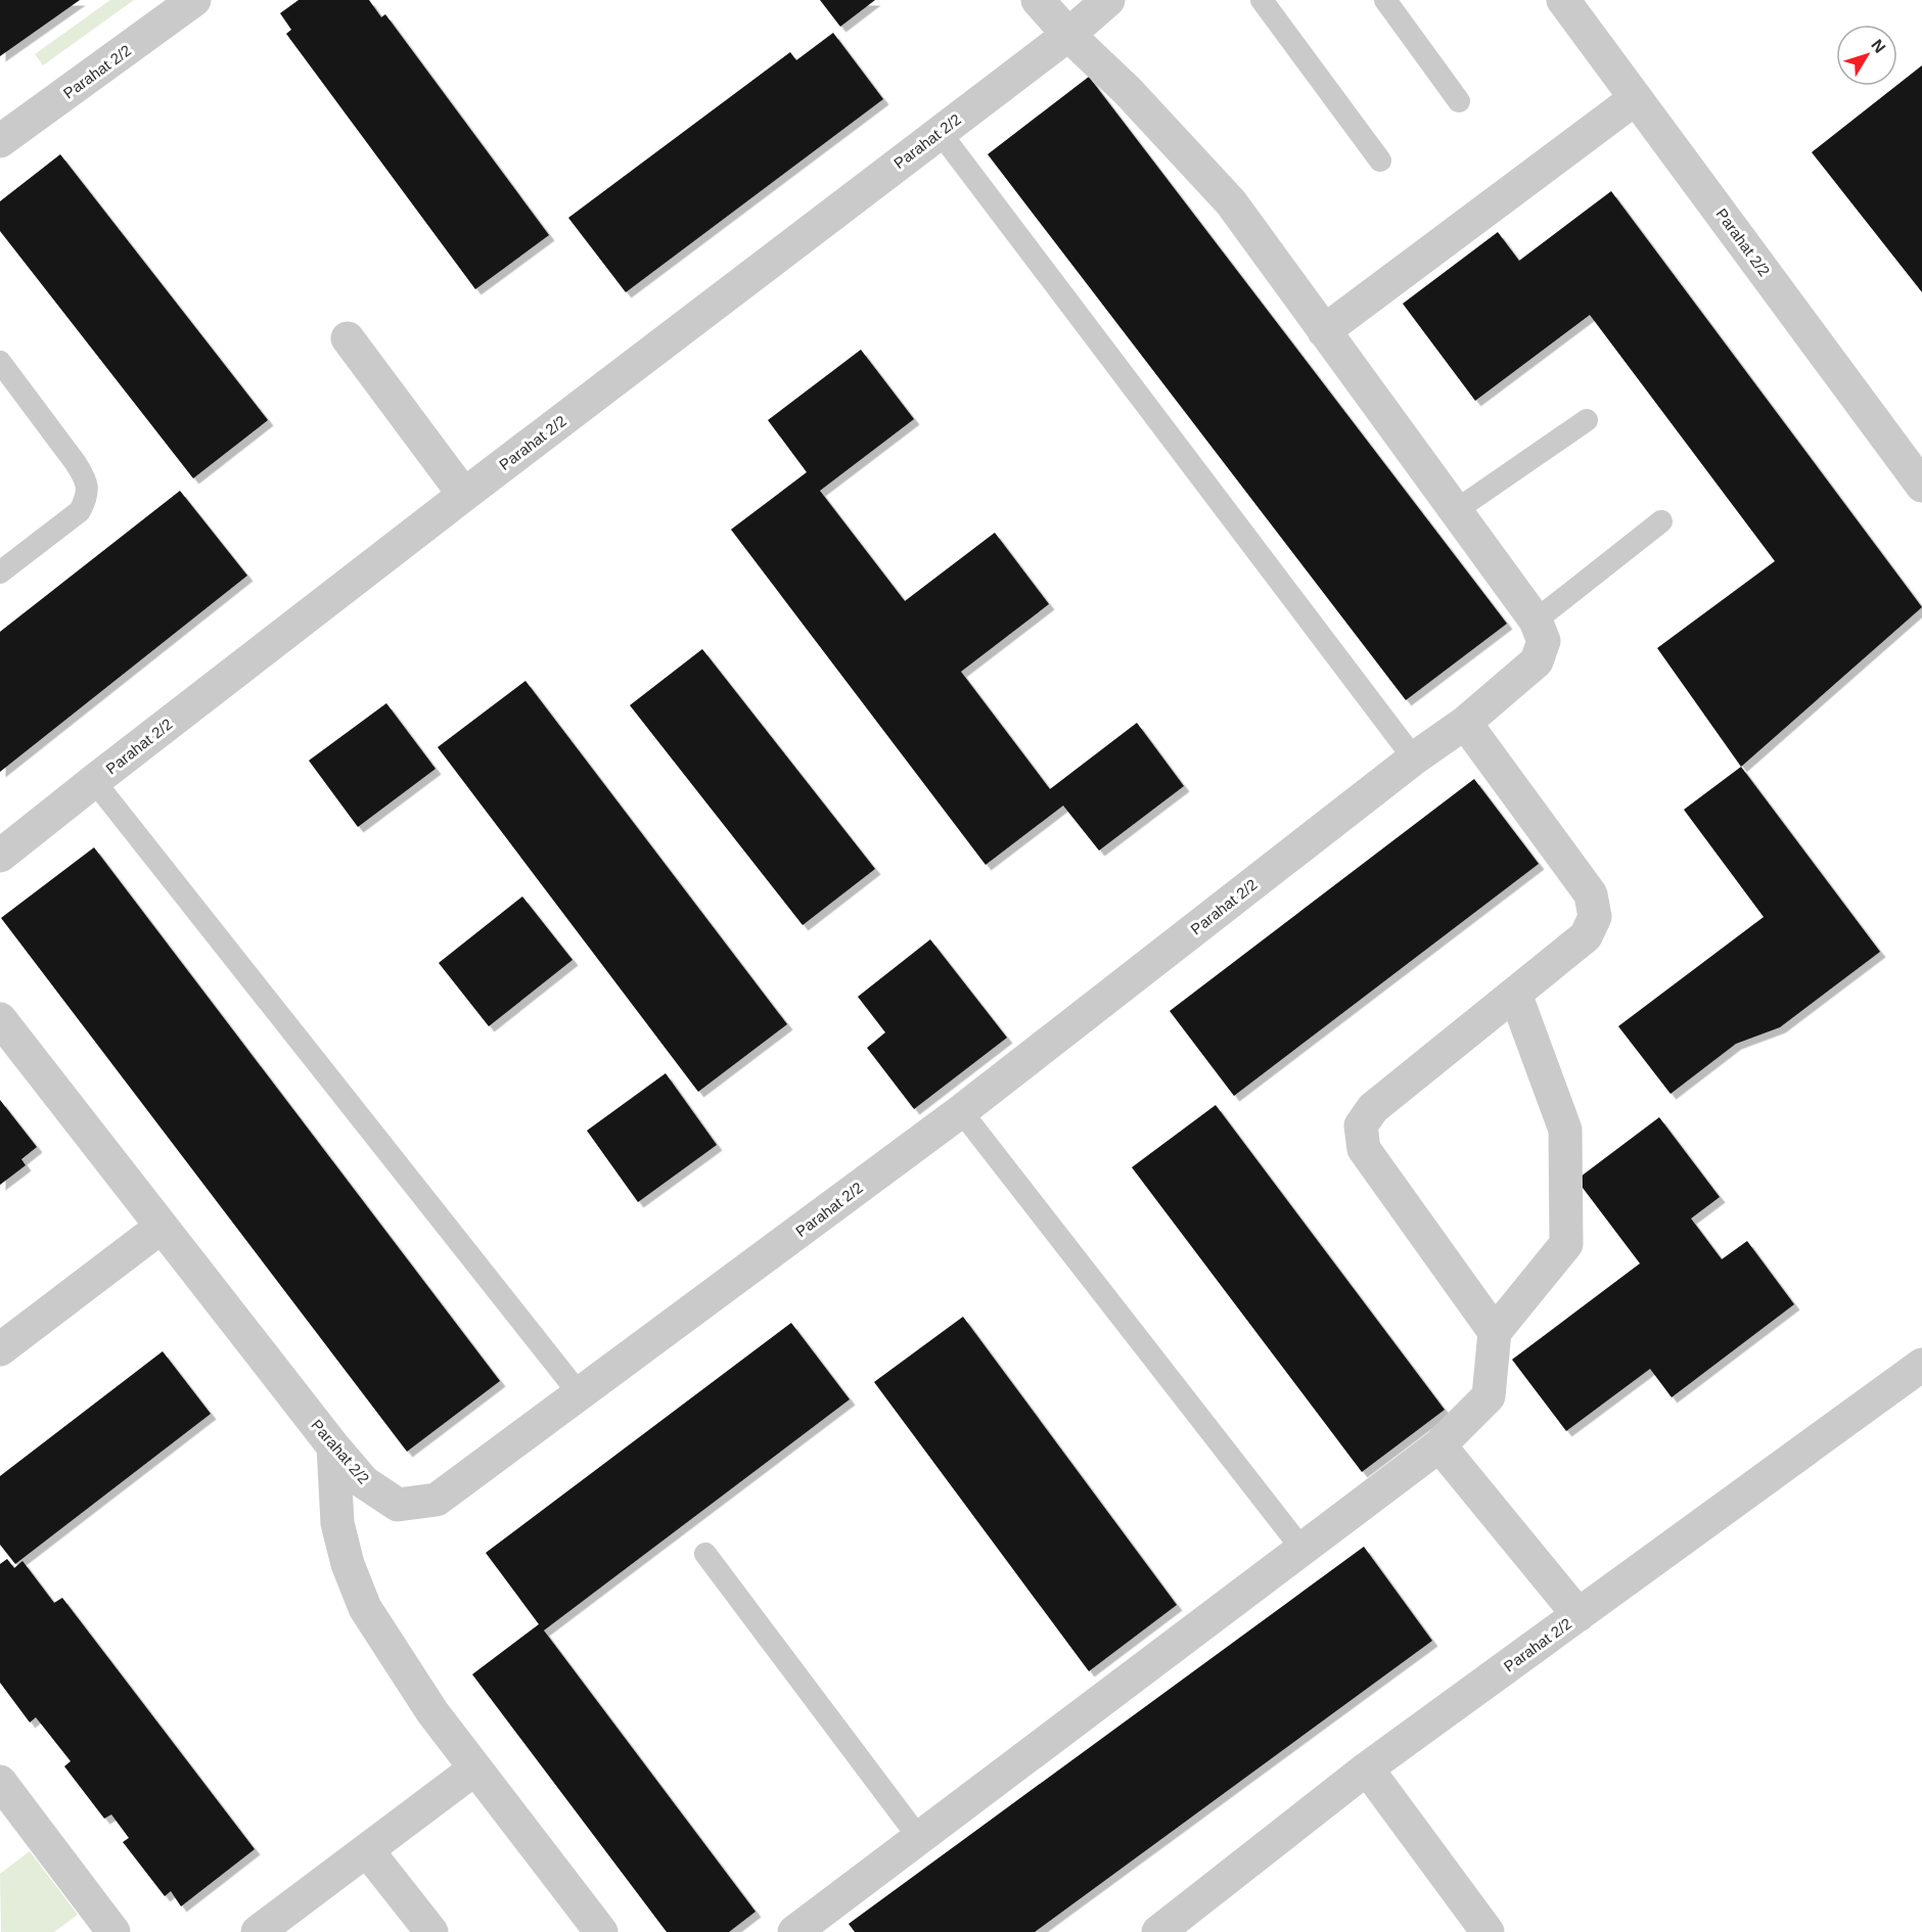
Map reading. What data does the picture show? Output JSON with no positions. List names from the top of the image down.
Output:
{
  "streets": {
    "street": ["Parahat 2/2"]
  },
  "north": "top right"
}
